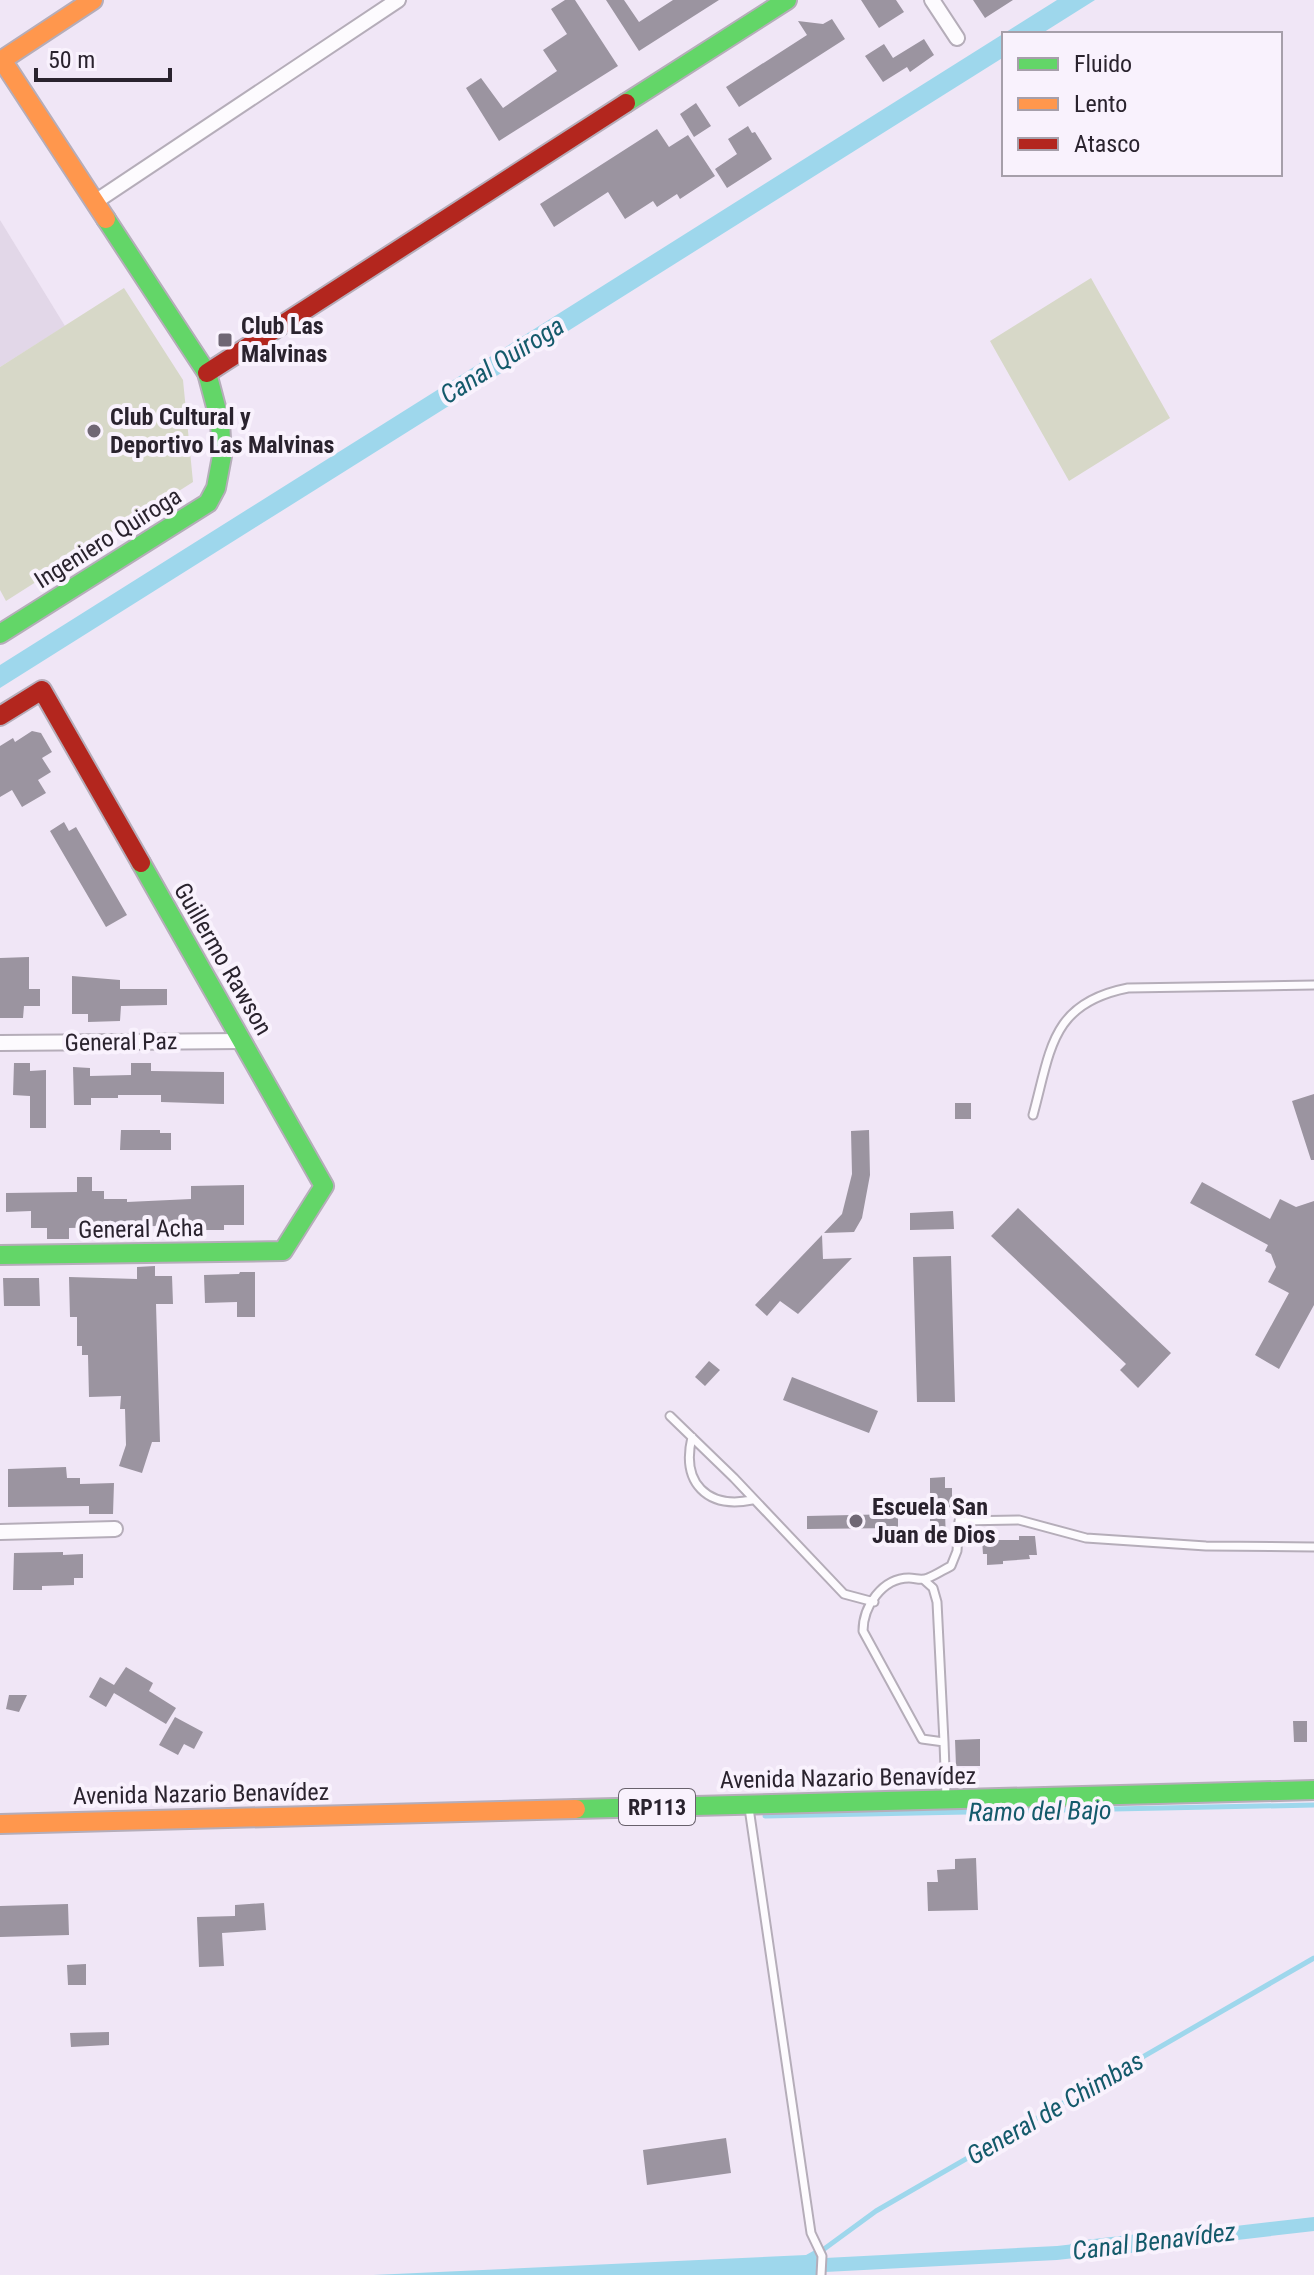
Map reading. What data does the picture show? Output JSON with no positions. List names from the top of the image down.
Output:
{
  "streets": {
    "street": [
      "Ingeniero Quiroga",
      "Guillermo Rawson",
      "General Paz",
      "General Acha",
      "Avenida Nazario Benavídez",
      "RP113"
    ]
  },
  "crossings": [
    ["Guillermo Rawson", "General Paz"],
    ["Guillermo Rawson", "General Acha"]
  ],
  "water": [
    "Canal Quiroga",
    "Ramo del Bajo",
    "General de Chimbas",
    "Canal Benavídez"
  ],
  "places": {
    "transit": ["Club Las Malvinas"],
    "other": ["Club Cultural y Deportivo Las Malvinas", "Escuela San Juan de Dios"]
  },
  "legend": ["Fluido", "Lento", "Atasco"],
  "scale_bar": "50 m"
}
